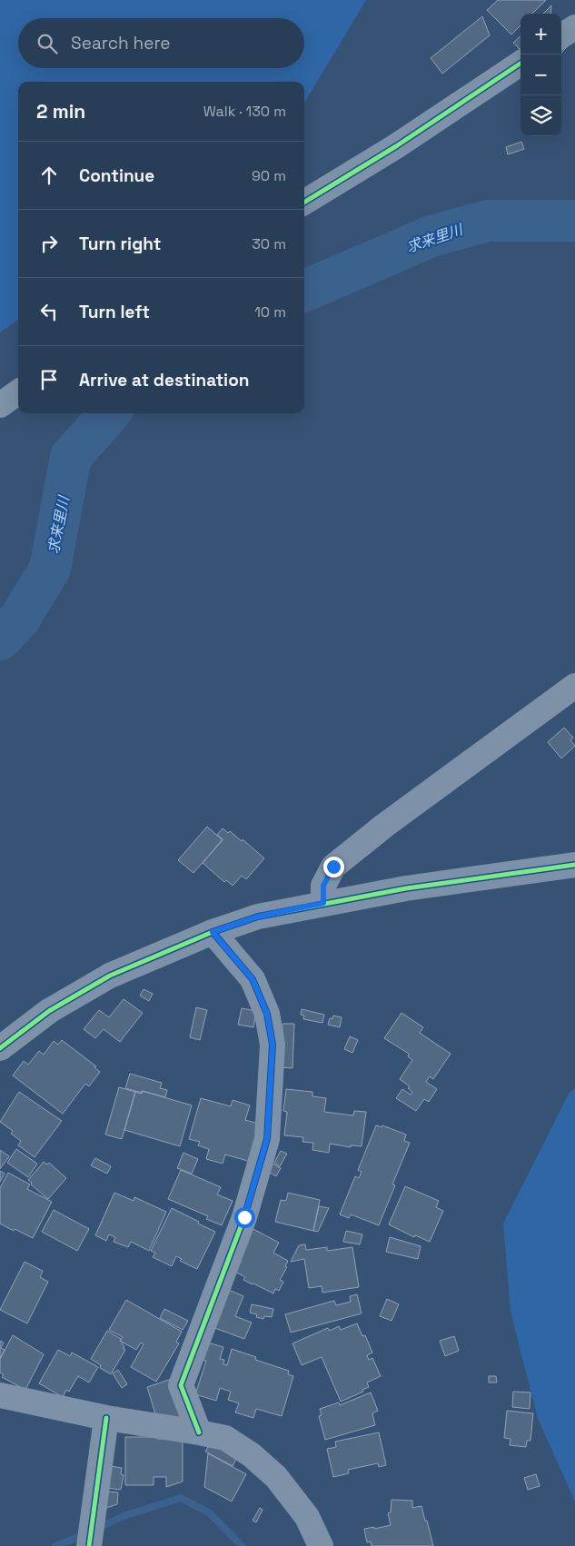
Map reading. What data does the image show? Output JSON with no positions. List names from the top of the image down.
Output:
{
  "water": ["求来里川"],
  "page": {
    "map_buttons": ["+", "−"],
    "search": "Search here",
    "heading": ["2 min", "Walk · 130 m"],
    "list": [
      ["Continue", "90 m"],
      ["Turn right", "30 m"],
      ["Turn left", "10 m"],
      "Arrive at destination"
    ]
  }
}
